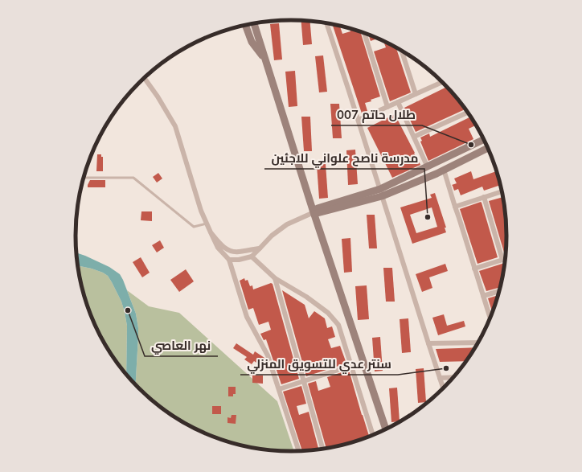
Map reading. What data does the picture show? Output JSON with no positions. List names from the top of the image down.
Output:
{
  "places": [
    "طلال حاتم 007",
    "مدرسة ناصح علواني للاجئين",
    "نهر العاصي",
    "سنتر عدي للتسويق المنزلي"
  ]
}
